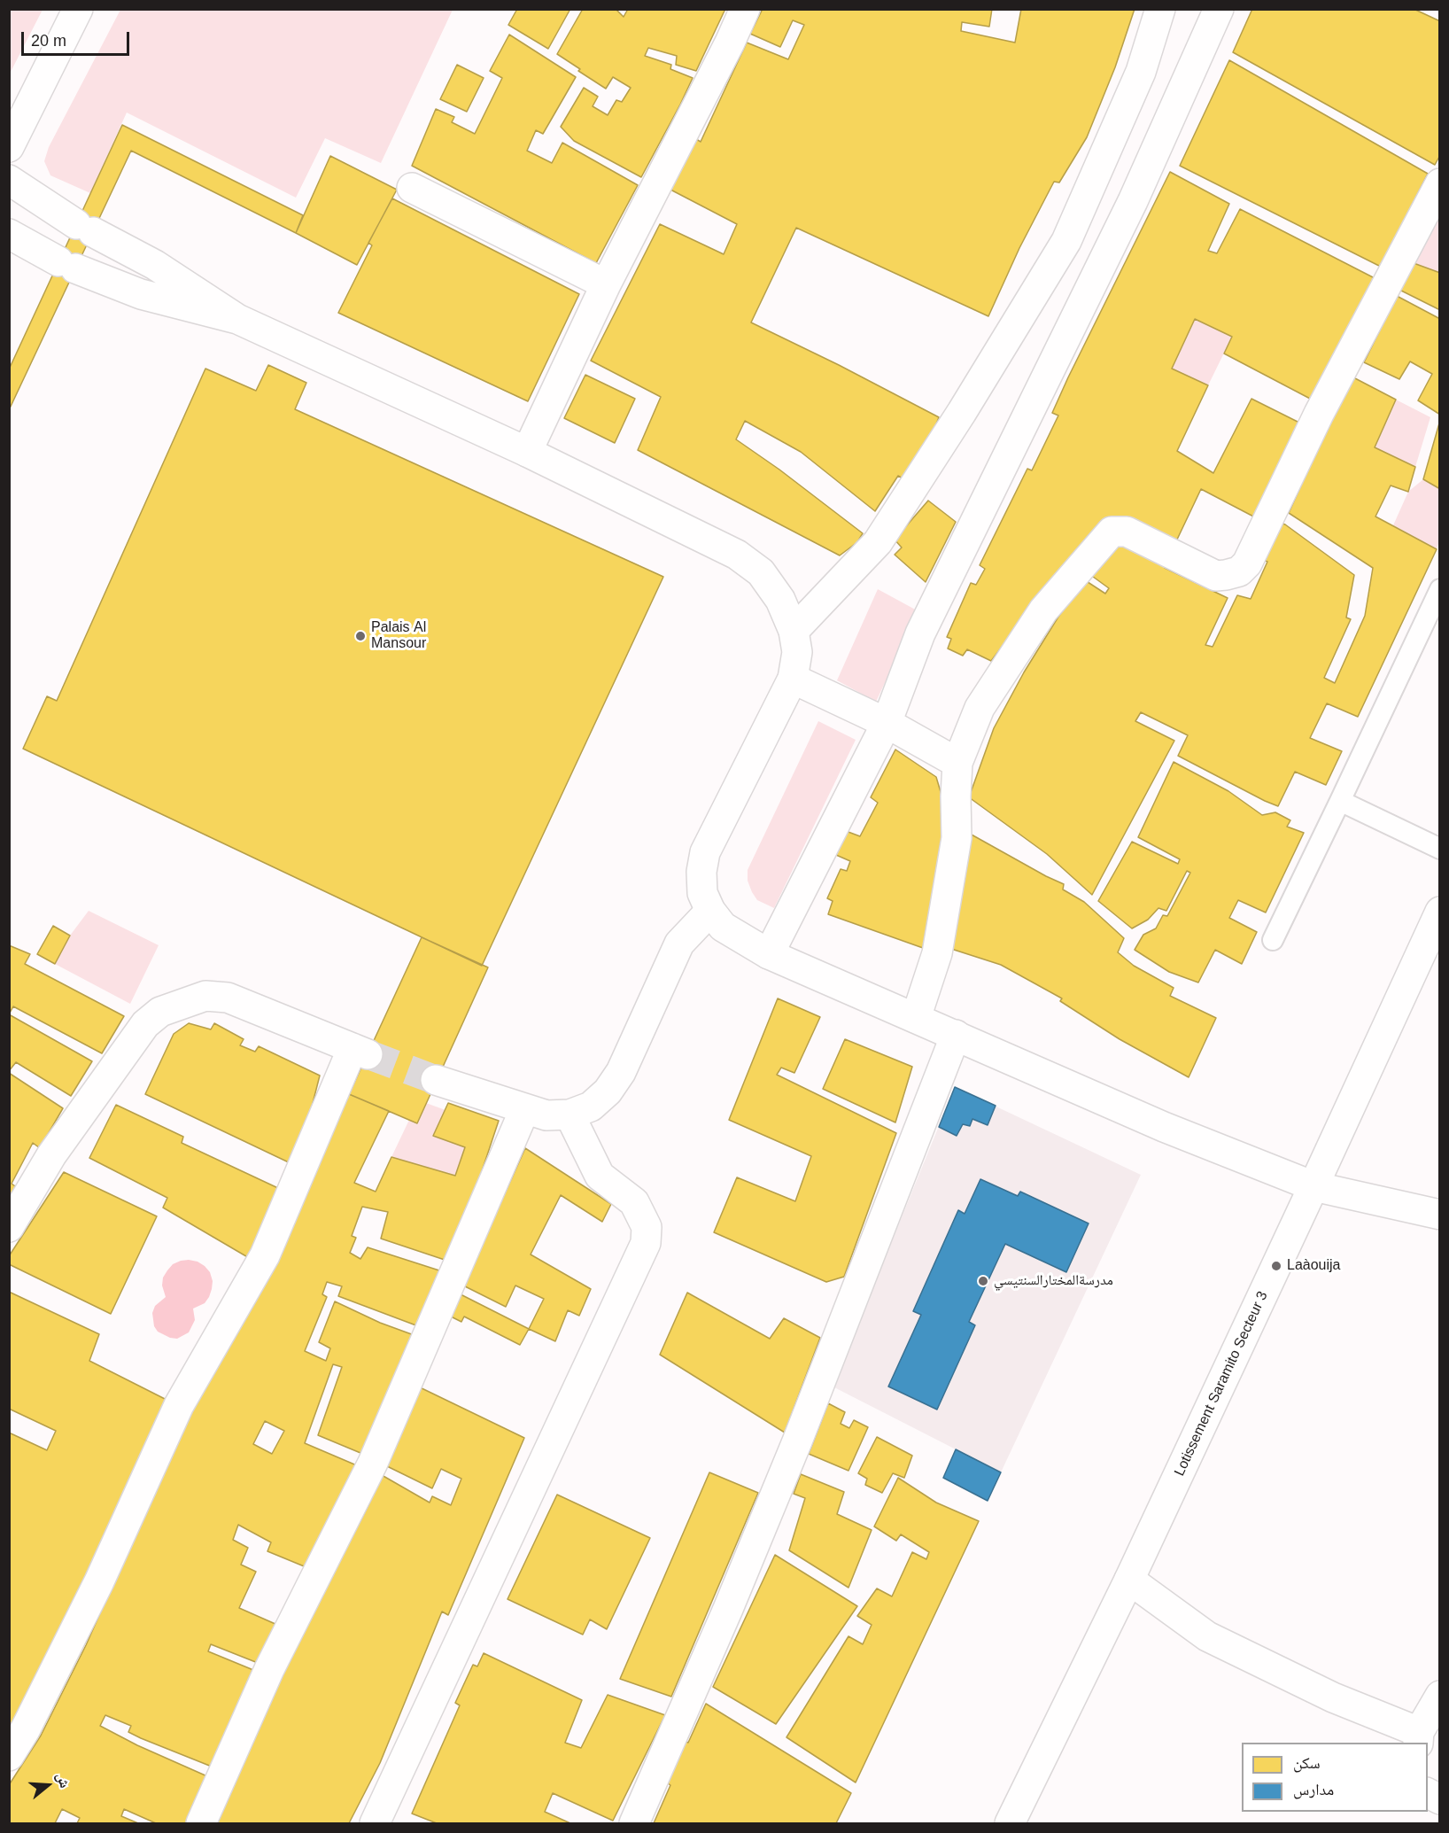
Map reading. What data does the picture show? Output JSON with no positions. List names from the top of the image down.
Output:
{
  "streets": {
    "street": ["Lotissement Saramito Secteur 3"]
  },
  "places": ["Palais Al Mansour", "Laàouija", "مدرسةالمختارالسنتيسي"],
  "legend": ["سكن", "مدارس"],
  "scale_bar": "20 m",
  "north": "right"
}
